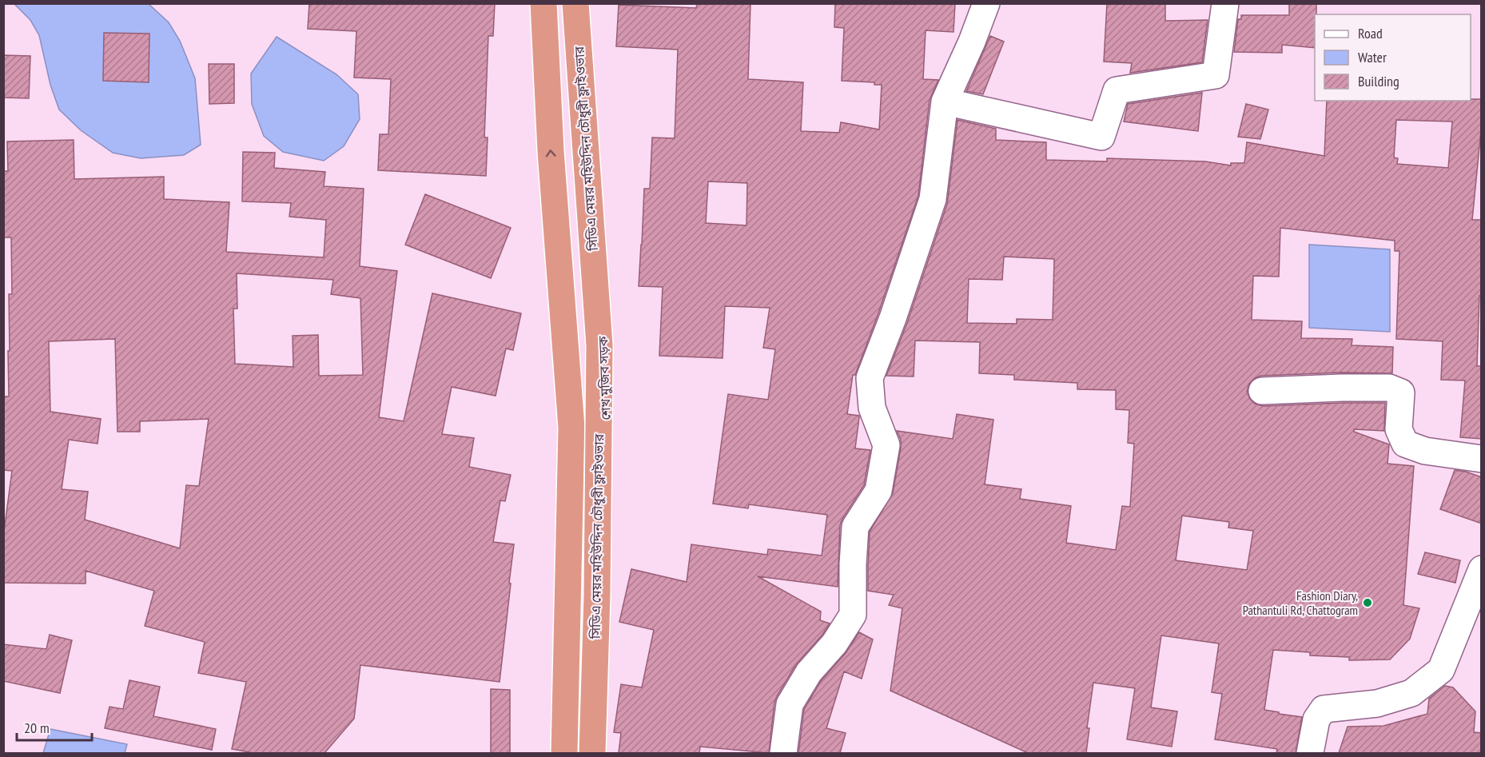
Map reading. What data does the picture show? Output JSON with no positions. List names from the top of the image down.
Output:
{
  "streets": {
    "highway": ["সিডিএ মেয়র মহিউদ্দিন চৌধুরী ফ্লাইওভার", "শেখ মুজিব সড়ক"]
  },
  "places": ["Fashion Diary, Pathantuli Rd, Chattogram"],
  "legend": ["Road", "Water", "Building"],
  "scale_bar": "20 m"
}
